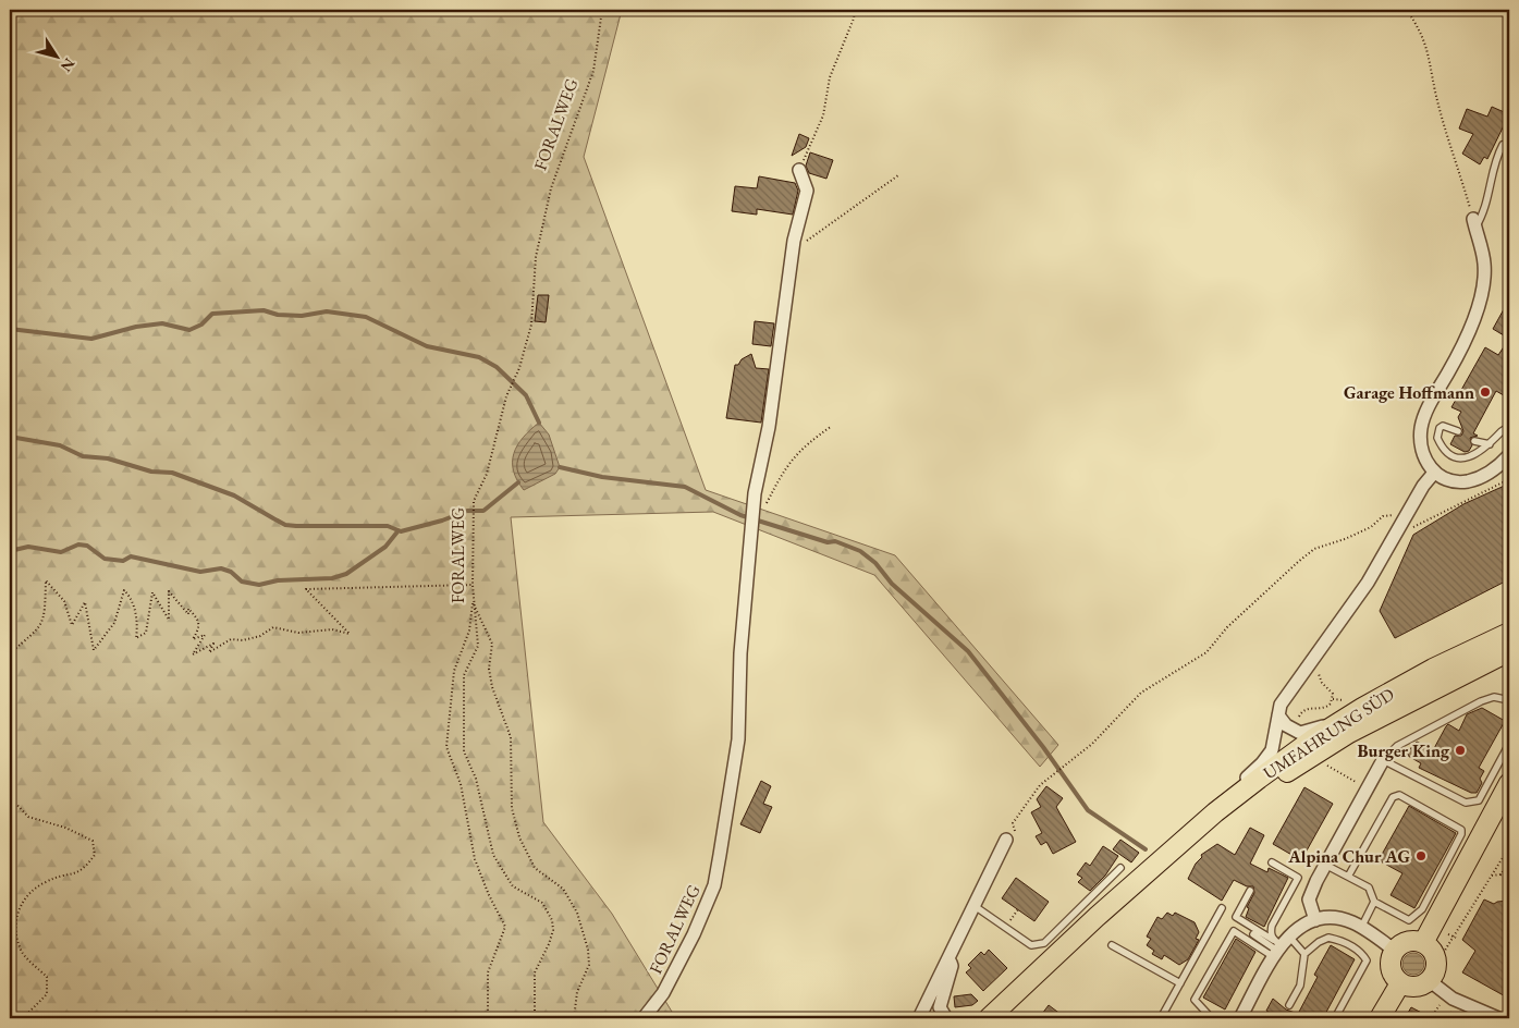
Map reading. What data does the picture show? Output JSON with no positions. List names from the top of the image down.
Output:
{
  "streets": {
    "main road": ["UMFAHRUNG SÜD"],
    "street": ["FORALWEG"]
  },
  "places": ["Garage Hoffmann", "Burger King", "Alpina Chur AG"],
  "north": "bottom right"
}
